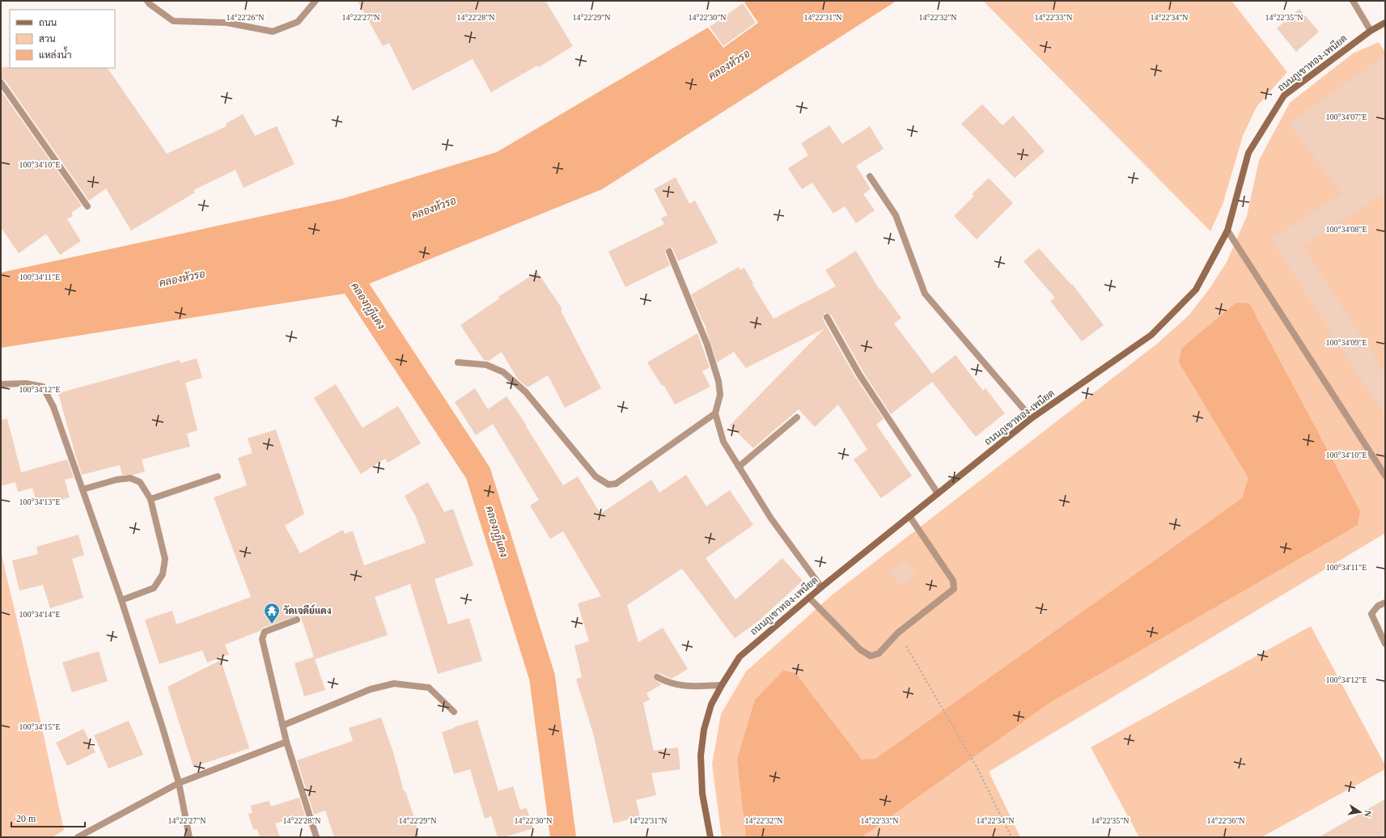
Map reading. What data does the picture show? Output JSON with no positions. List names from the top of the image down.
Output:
{
  "streets": {
    "main road": ["ถนนภูเขาทอง-เพนียด"]
  },
  "water": ["คลองหัวรอ", "คลองกุฎีแดง"],
  "places": {
    "temple": ["วัดเจดีย์แดง"]
  },
  "legend": ["ถนน", "สวน", "แหล่งน้ำ"],
  "scale_bar": "20 m",
  "north": "right",
  "coordinates": [
    "14°22'26\"N",
    "14°22'27\"N",
    "14°22'28\"N",
    "14°22'29\"N",
    "14°22'30\"N",
    "14°22'31\"N",
    "14°22'32\"N",
    "14°22'33\"N",
    "14°22'34\"N",
    "14°22'35\"N",
    "100°34'07\"E",
    "100°34'10\"E",
    "100°34'08\"E",
    "100°34'11\"E",
    "100°34'09\"E",
    "100°34'12\"E",
    "100°34'13\"E",
    "100°34'14\"E",
    "100°34'15\"E",
    "14°22'36\"N"
  ]
}
